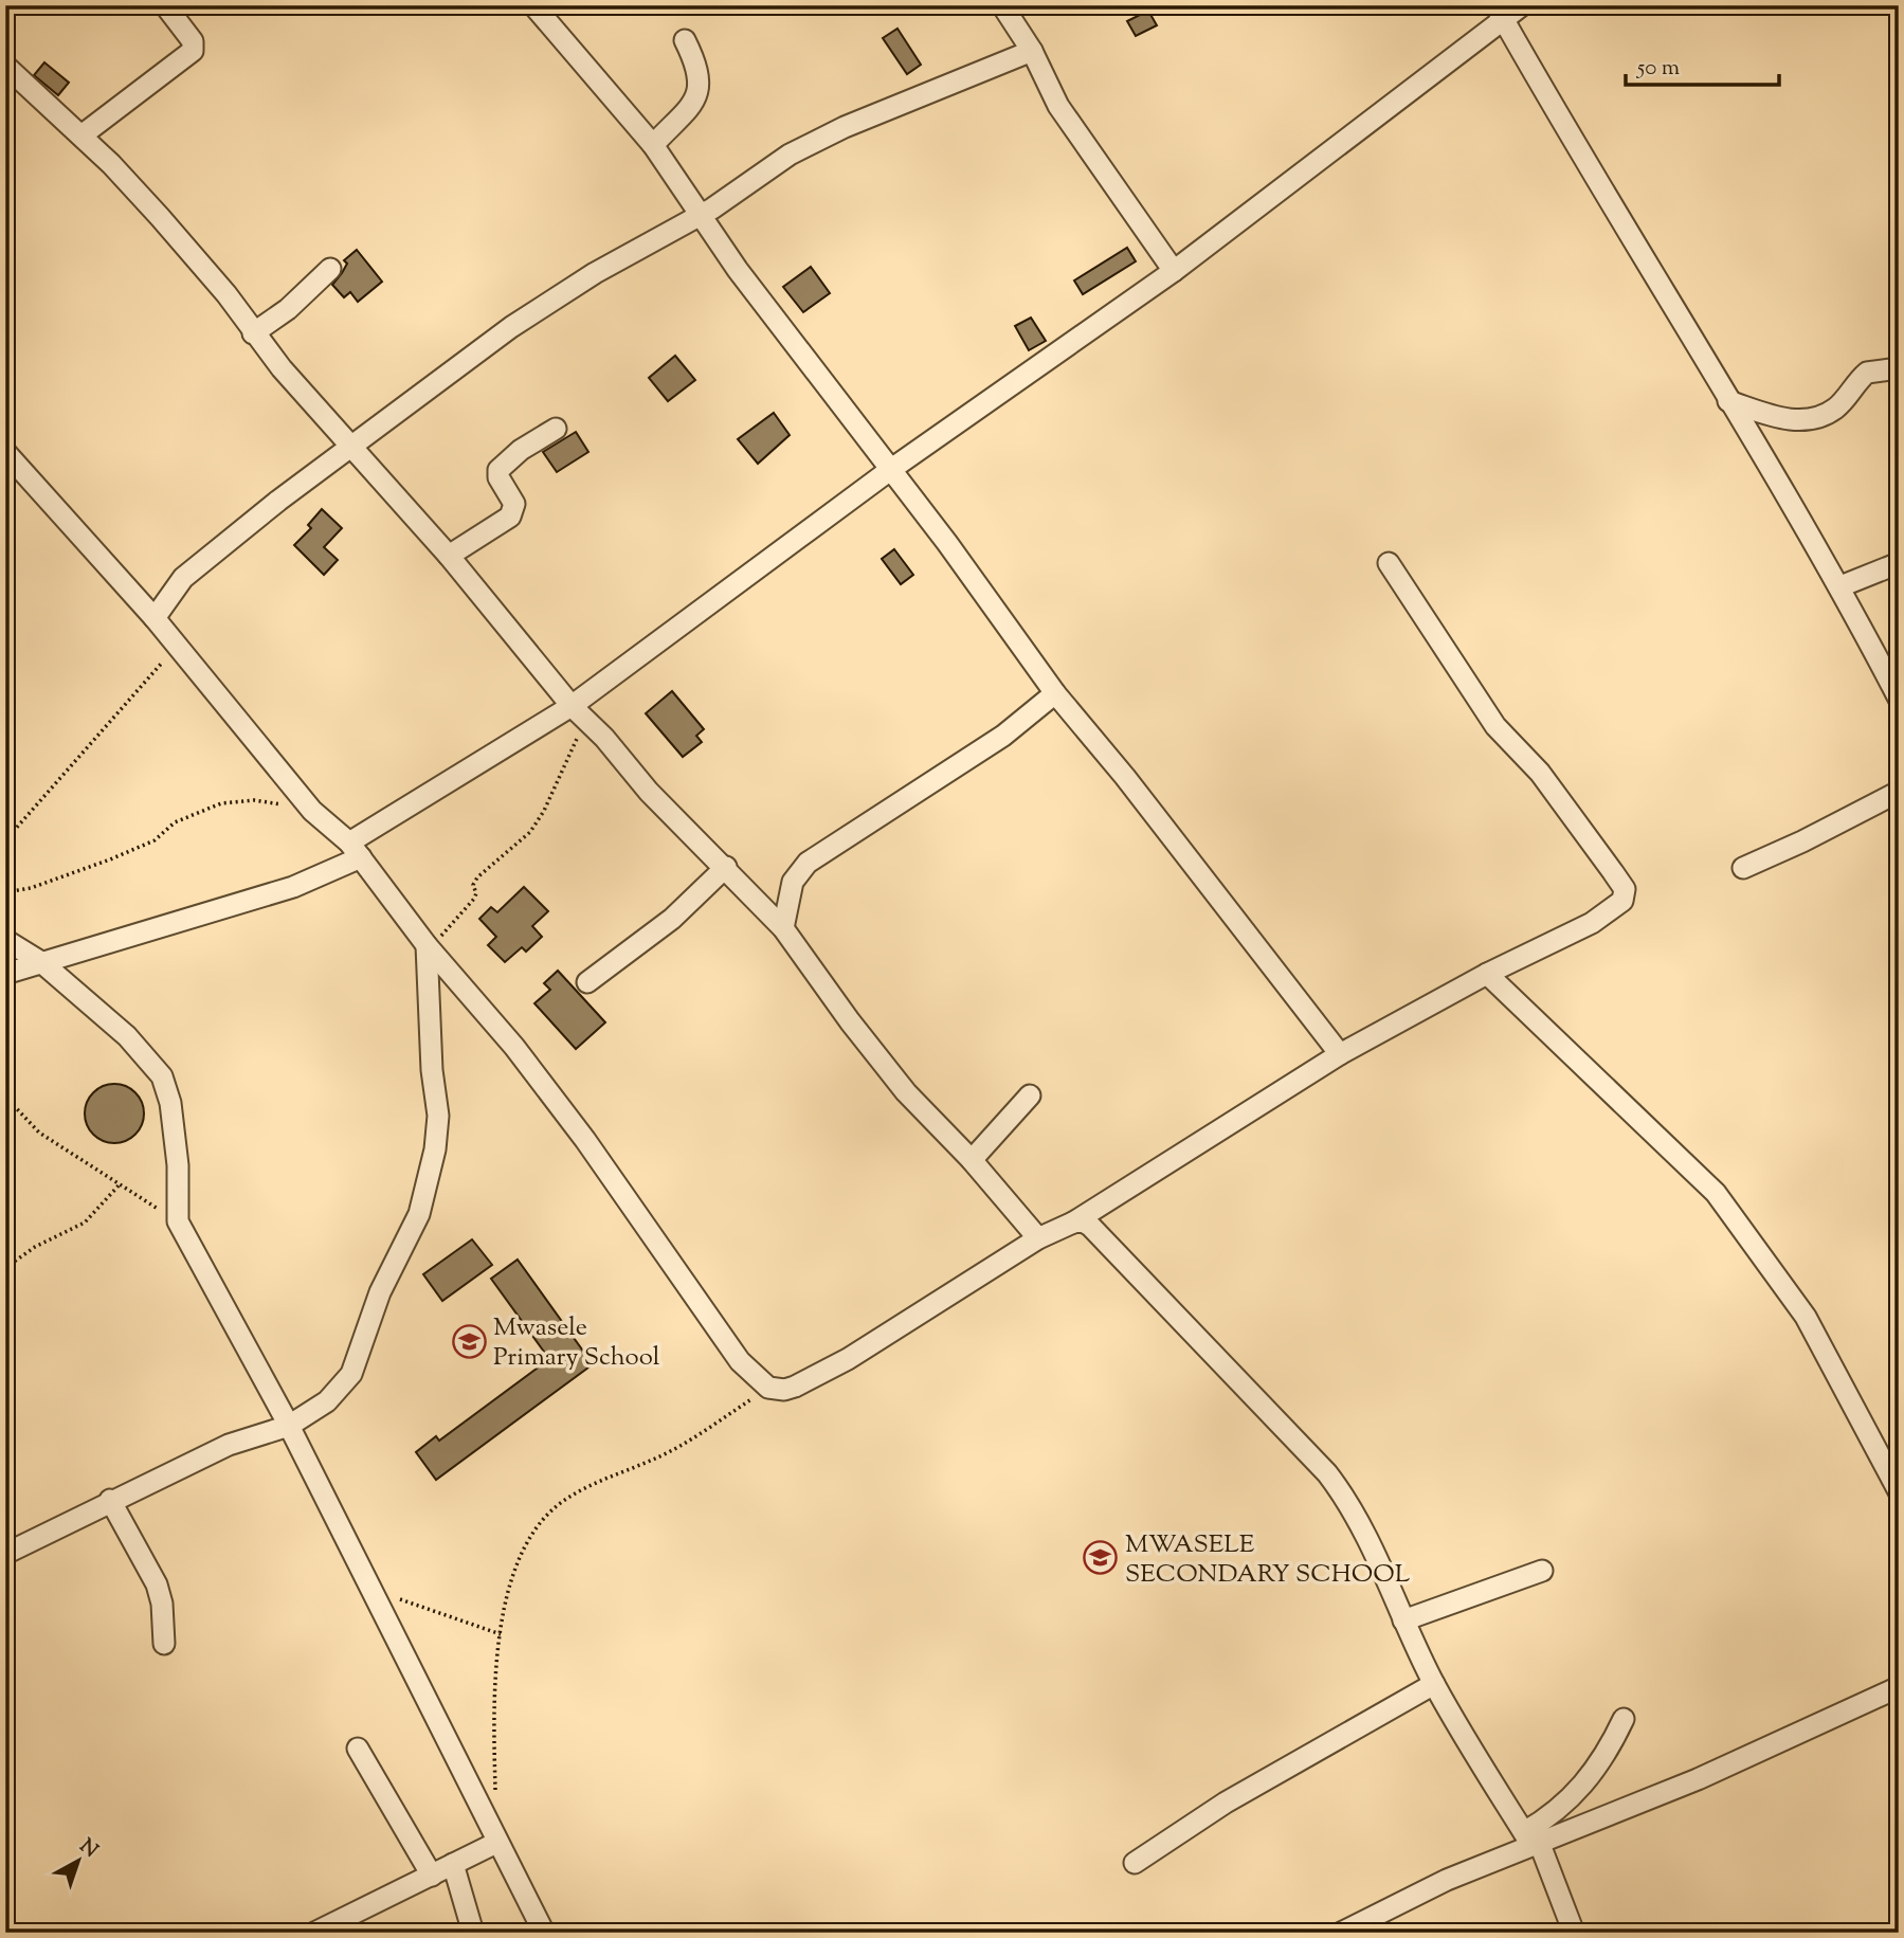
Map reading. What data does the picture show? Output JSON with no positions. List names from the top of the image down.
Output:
{
  "places": {
    "school or university": ["Mwasele Primary School", "MWASELE SECONDARY SCHOOL"]
  },
  "scale_bar": "50 m",
  "north": "top right"
}
